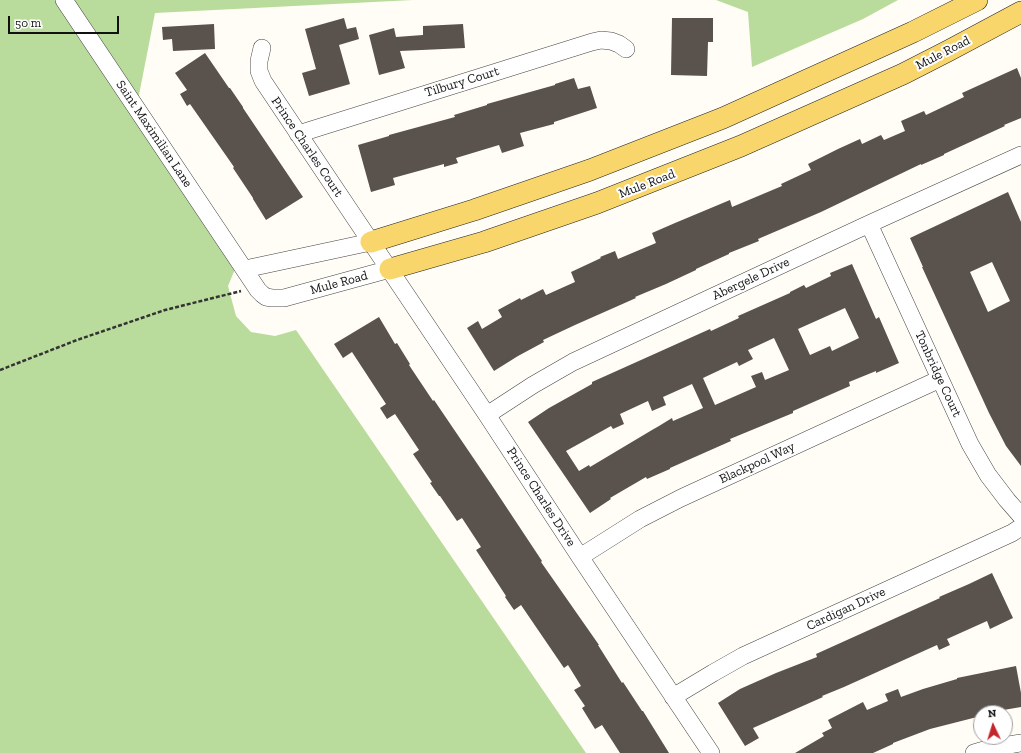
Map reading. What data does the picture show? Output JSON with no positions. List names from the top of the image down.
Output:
{
  "streets": {
    "main road": ["Mule Road"],
    "street": [
      "Tilbury Court",
      "Saint Maximilian Lane",
      "Prince Charles Court",
      "Abergele Drive",
      "Tonbridge Court",
      "Blackpool Way",
      "Prince Charles Drive",
      "Cardigan Drive"
    ]
  },
  "crossings": [
    ["Mule Road", "Saint Maximilian Lane"],
    ["Mule Road", "Prince Charles Drive"],
    ["Tilbury Court", "Prince Charles Court"],
    ["Prince Charles Court", "Prince Charles Drive"],
    ["Abergele Drive", "Tonbridge Court"],
    ["Abergele Drive", "Prince Charles Drive"],
    ["Tonbridge Court", "Blackpool Way"],
    ["Blackpool Way", "Prince Charles Drive"],
    ["Prince Charles Drive", "Cardigan Drive"]
  ],
  "scale_bar": "50 m",
  "north": "top"
}
